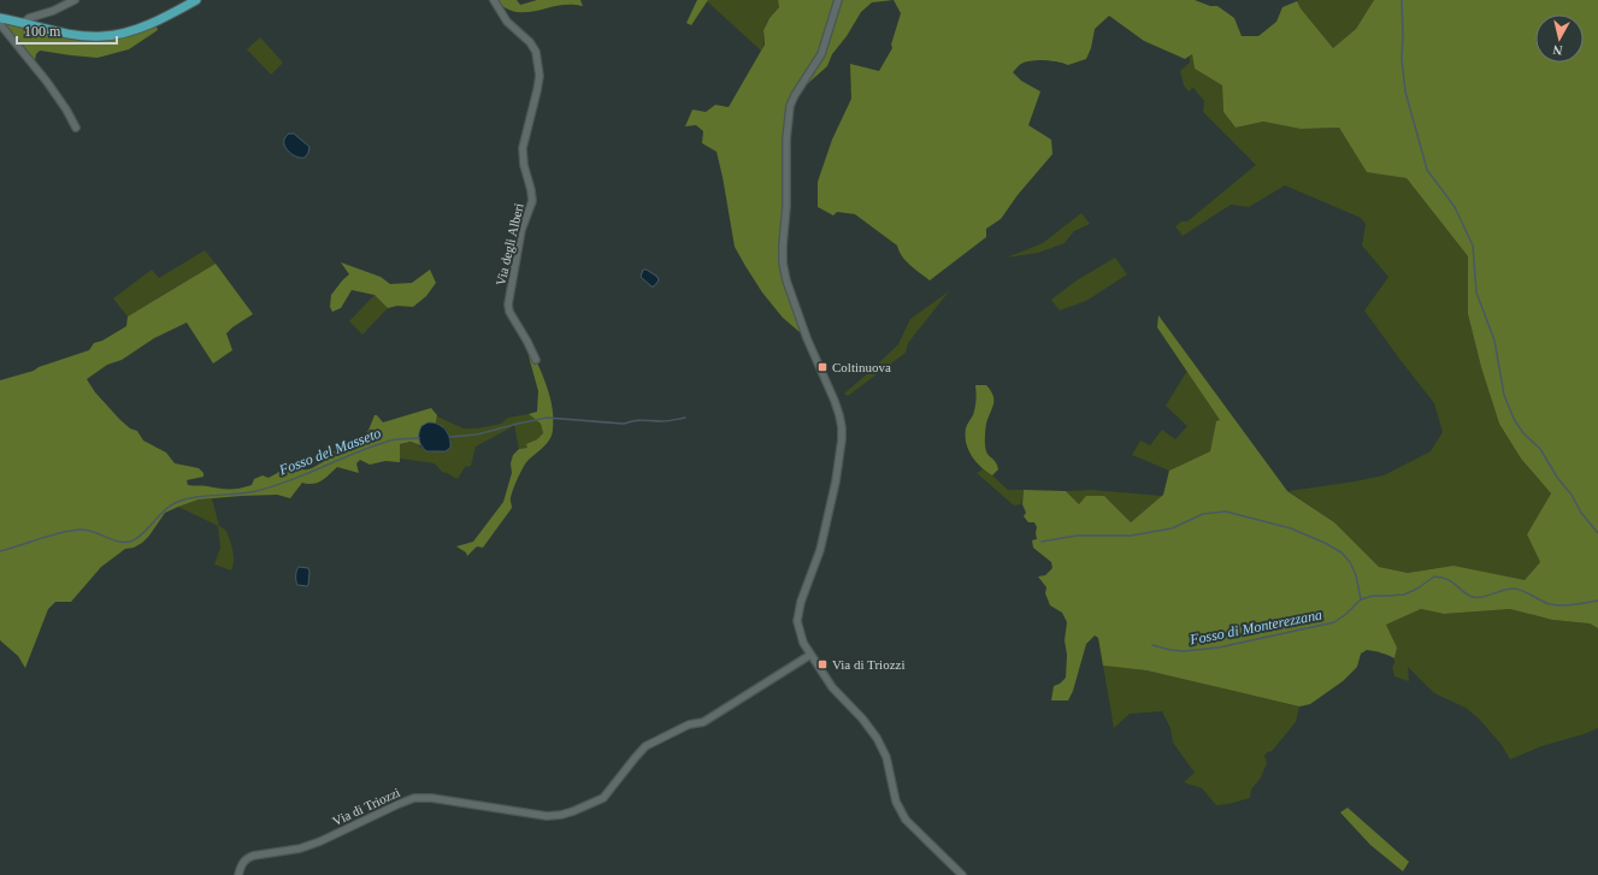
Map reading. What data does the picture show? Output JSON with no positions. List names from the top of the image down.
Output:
{
  "streets": {
    "street": ["Via degli Alberi", "Via di Triozzi"]
  },
  "water": ["Fosso del Masseto", "Fosso di Monterezzana"],
  "places": {
    "transit": ["Coltinuova", "Via di Triozzi"]
  },
  "scale_bar": "100 m",
  "north": "bottom"
}
